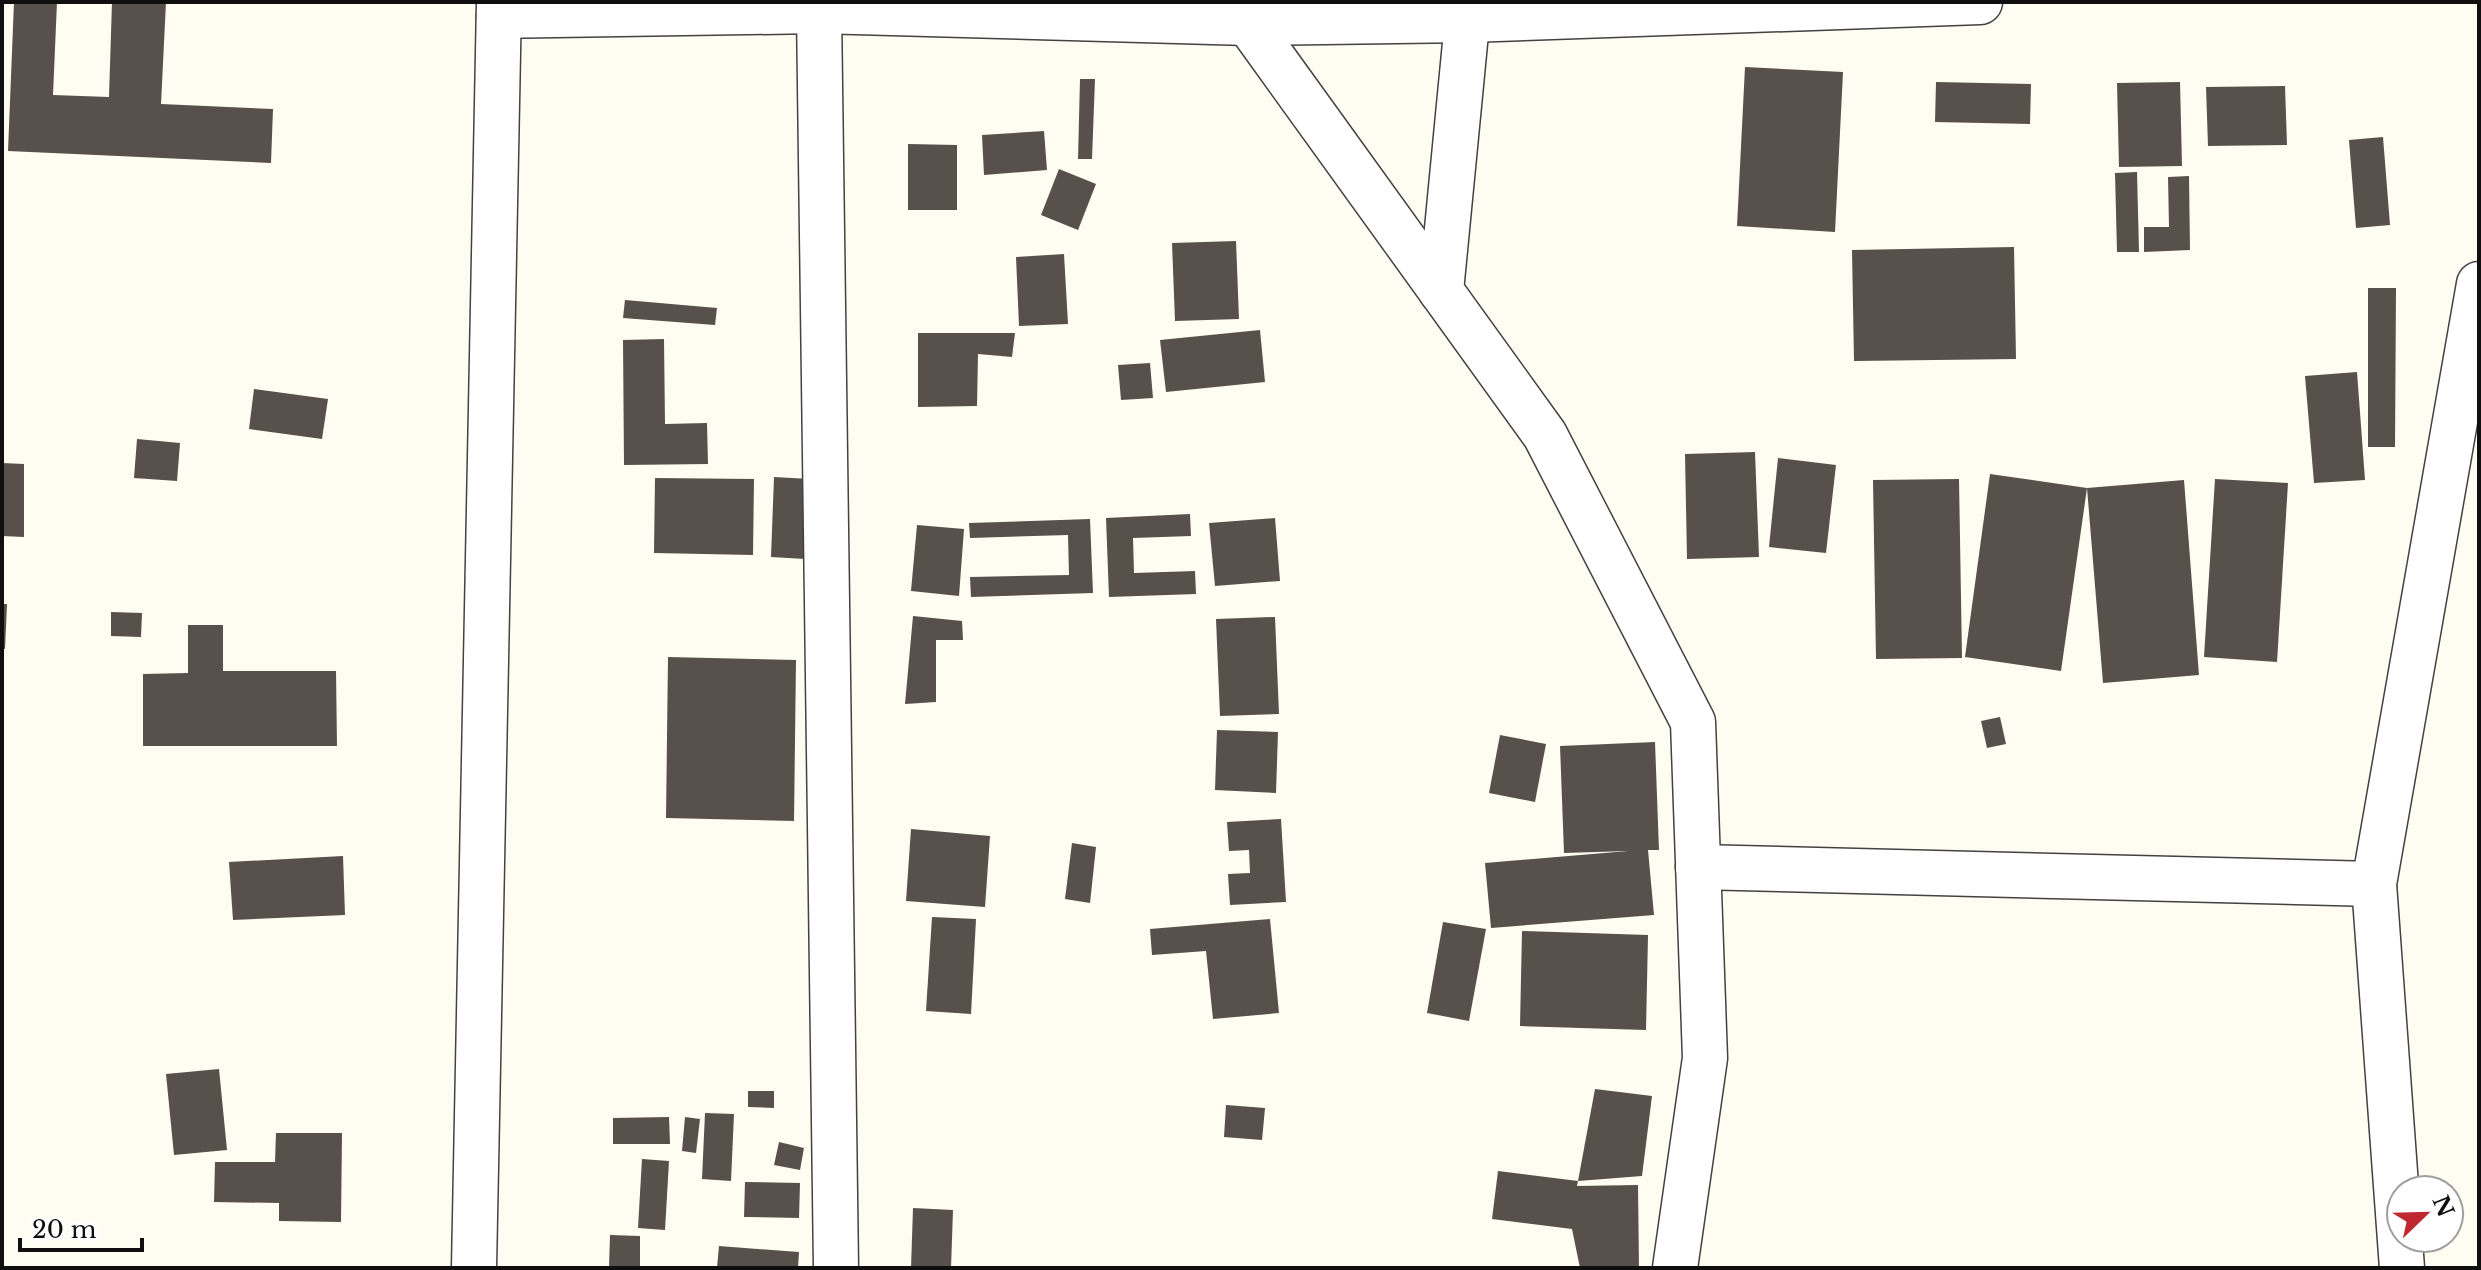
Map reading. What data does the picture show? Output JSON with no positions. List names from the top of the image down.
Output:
{
  "scale_bar": "20 m",
  "north": "top right"
}
